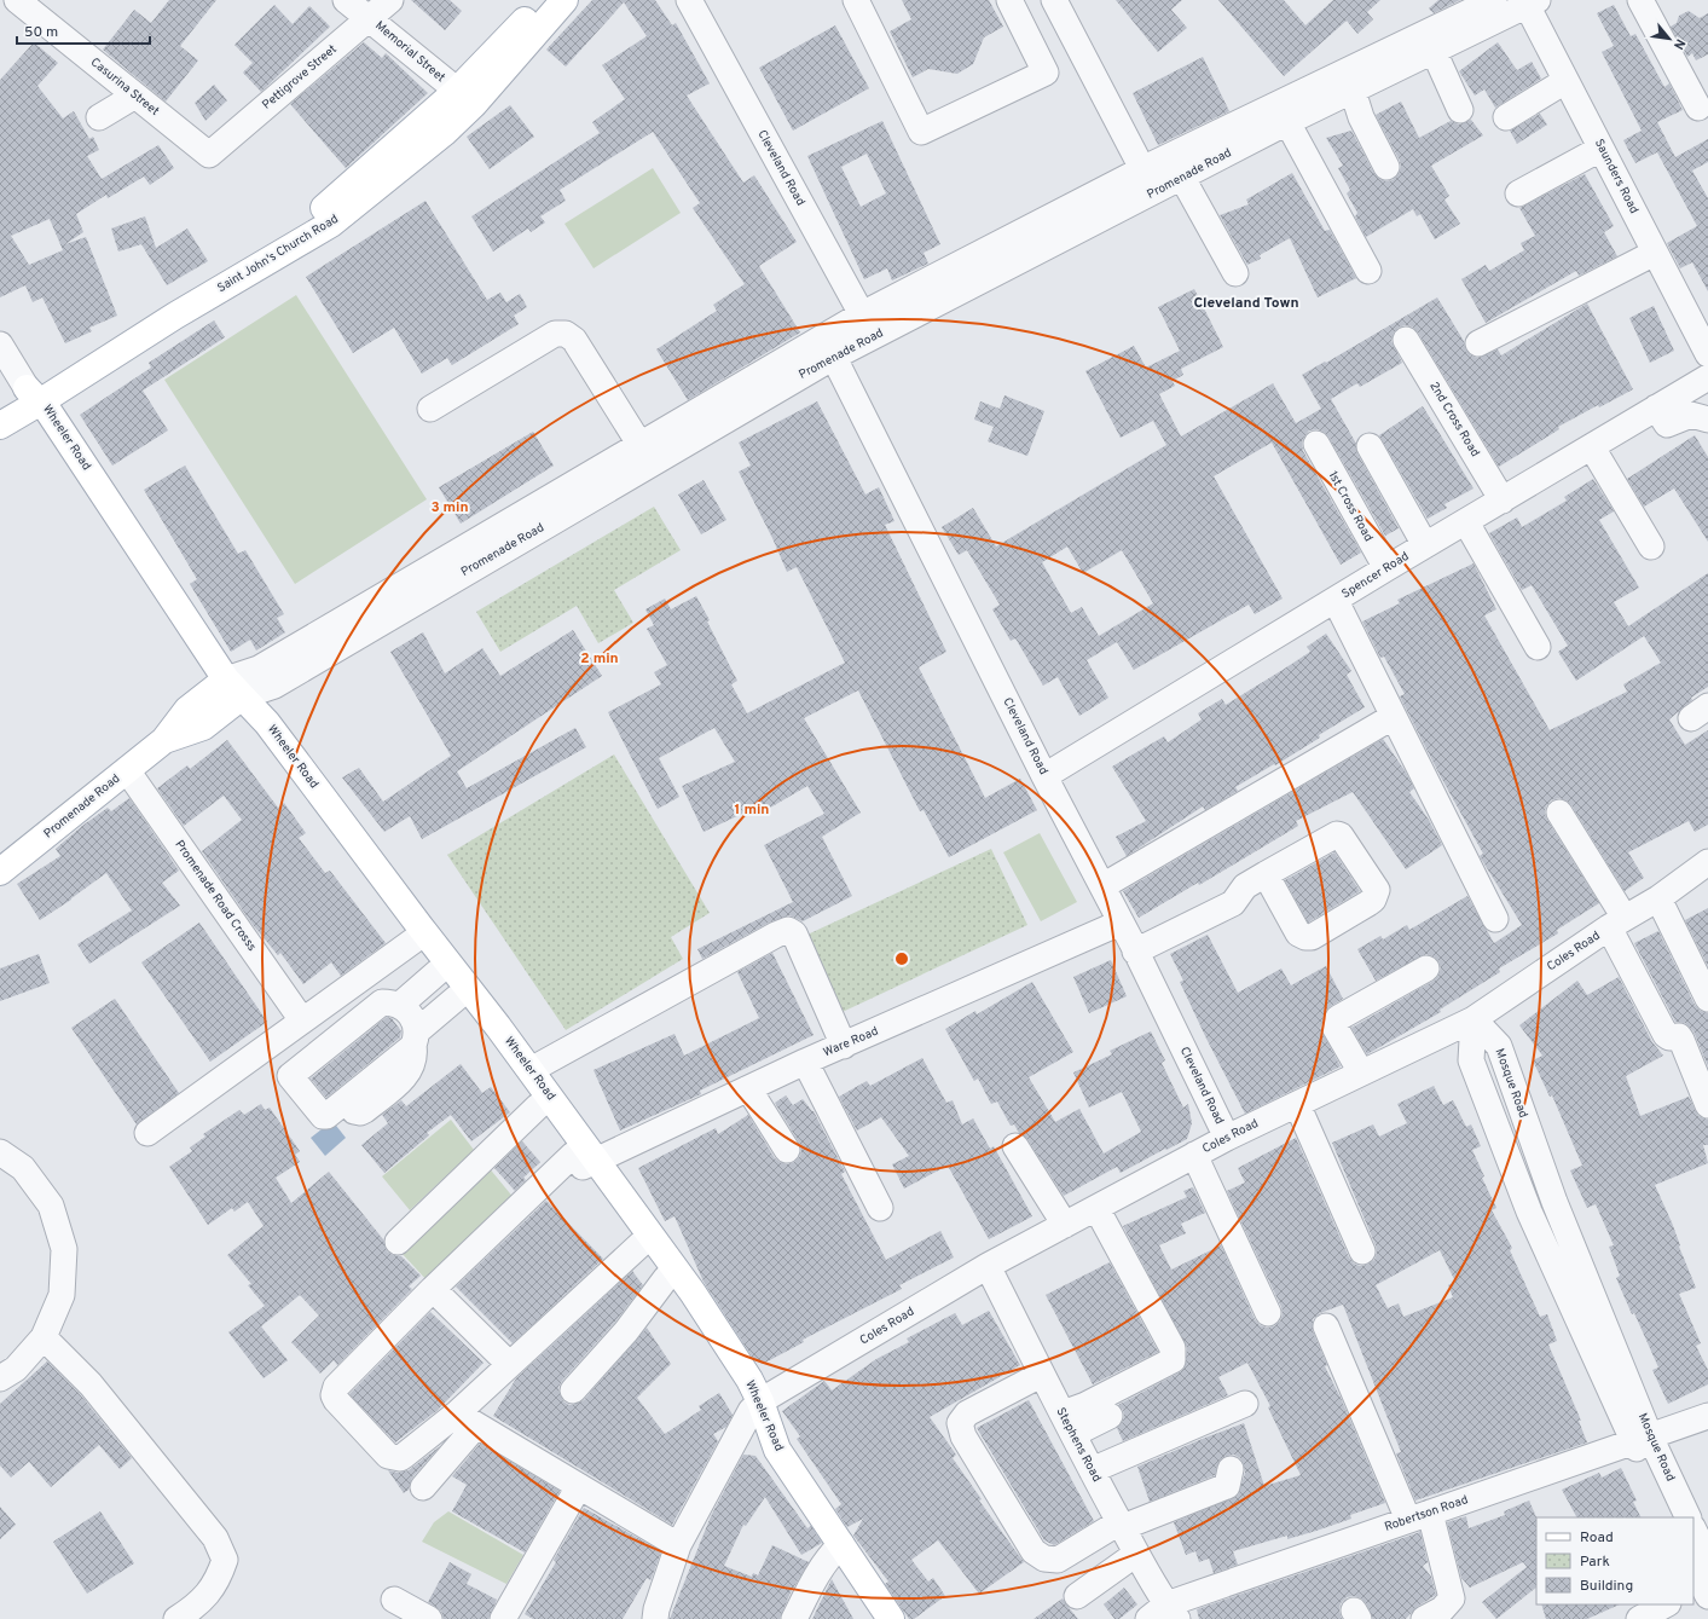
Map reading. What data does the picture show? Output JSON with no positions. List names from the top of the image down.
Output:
{
  "streets": {
    "main road": ["Promenade Road", "Saint John's Church Road", "Wheeler Road"],
    "street": [
      "Memorial Street",
      "Pettigrove Street",
      "Casurina Street",
      "Cleveland Road",
      "Saunders Road",
      "2nd Cross Road",
      "1st Cross Road",
      "Spencer Road",
      "Promenade Road Crosss",
      "Coles Road",
      "Ware Road",
      "Mosque Road",
      "Stephens Road",
      "Robertson Road"
    ]
  },
  "crossings": [
    ["Memorial Street", "Pettigrove Street"],
    ["Memorial Street", "Saint John's Church Road"],
    ["Pettigrove Street", "Casurina Street"],
    ["Cleveland Road", "Promenade Road"],
    ["Cleveland Road", "Spencer Road"],
    ["Cleveland Road", "Coles Road"],
    ["Cleveland Road", "Ware Road"],
    ["Promenade Road", "Saunders Road"],
    ["Promenade Road", "Wheeler Road"],
    ["Promenade Road", "Promenade Road Crosss"],
    ["Saint John's Church Road", "Wheeler Road"],
    ["2nd Cross Road", "Spencer Road"],
    ["Wheeler Road", "Coles Road"],
    ["Wheeler Road", "Ware Road"],
    ["1st Cross Road", "Spencer Road"],
    ["Coles Road", "Mosque Road"],
    ["Coles Road", "Stephens Road"],
    ["Mosque Road", "Robertson Road"],
    ["Stephens Road", "Robertson Road"]
  ],
  "districts": ["Cleveland Town"],
  "legend": ["Road", "Park", "Building"],
  "scale_bar": "50 m",
  "north": "bottom right",
  "rings": ["3 min", "2 min", "1 min"]
}
